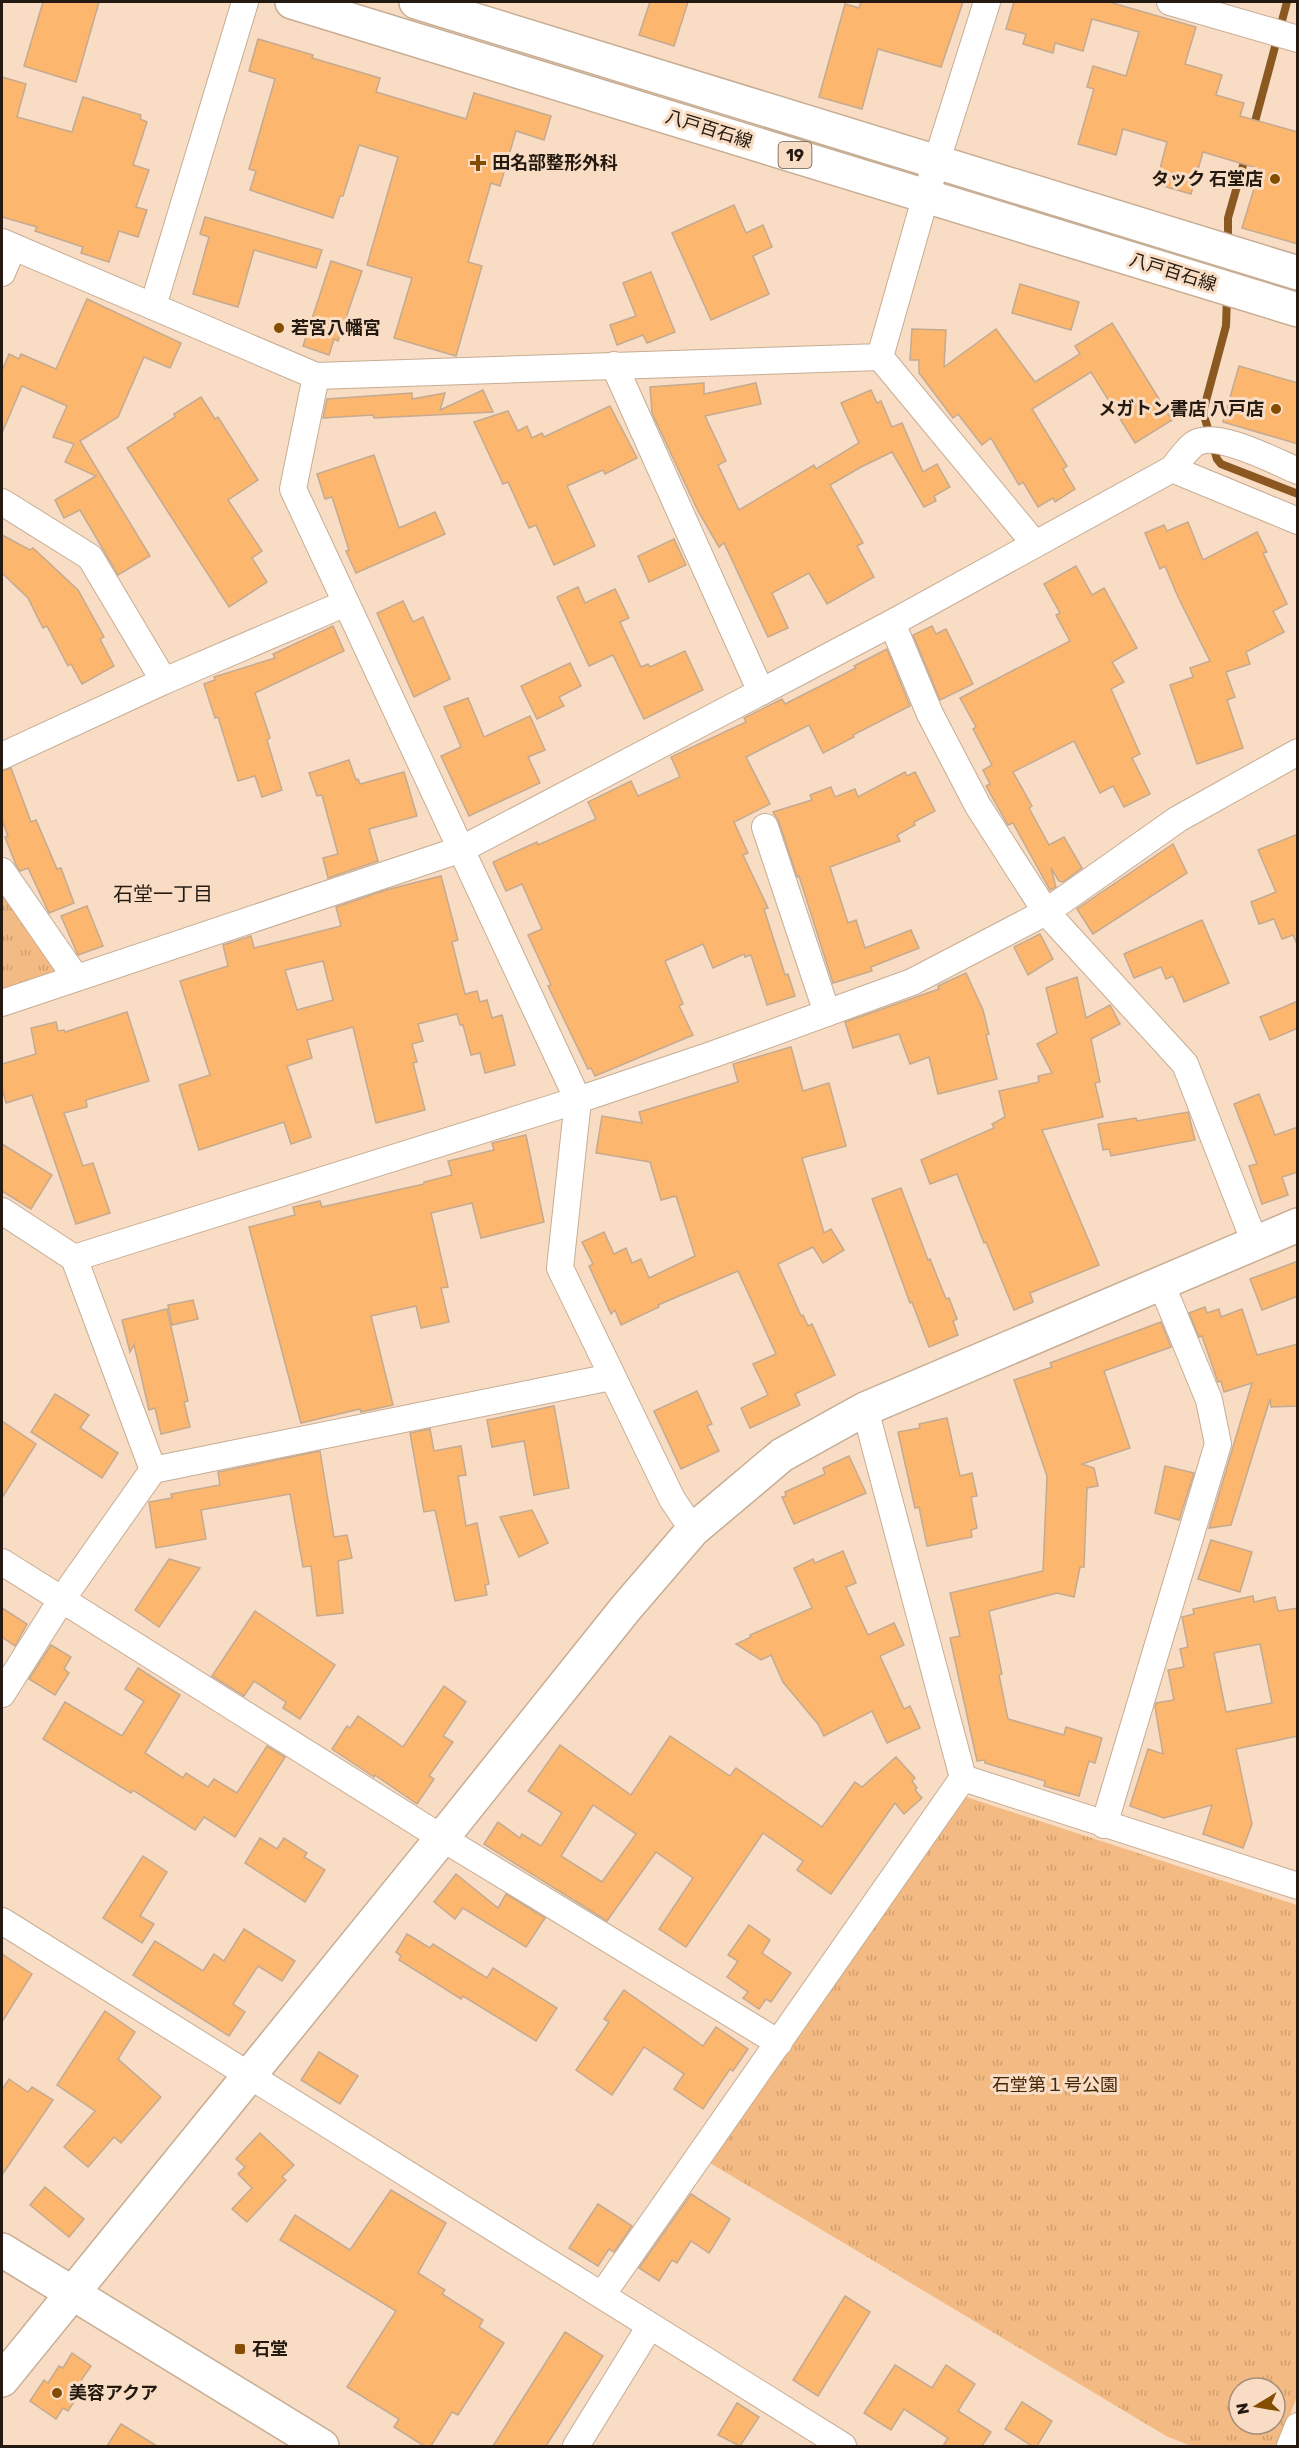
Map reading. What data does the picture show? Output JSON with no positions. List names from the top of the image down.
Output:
{
  "streets": {
    "street": ["八戸百石線", "19"]
  },
  "districts": ["石堂一丁目"],
  "parks": ["石堂第１号公園"],
  "places": {
    "health": ["田名部整形外科"],
    "other": [
      "タック 石堂店",
      "若宮八幡宮",
      "メガトン書店 八戸店",
      "美容アクア"
    ],
    "transit": ["石堂"]
  },
  "north": "left"
}
